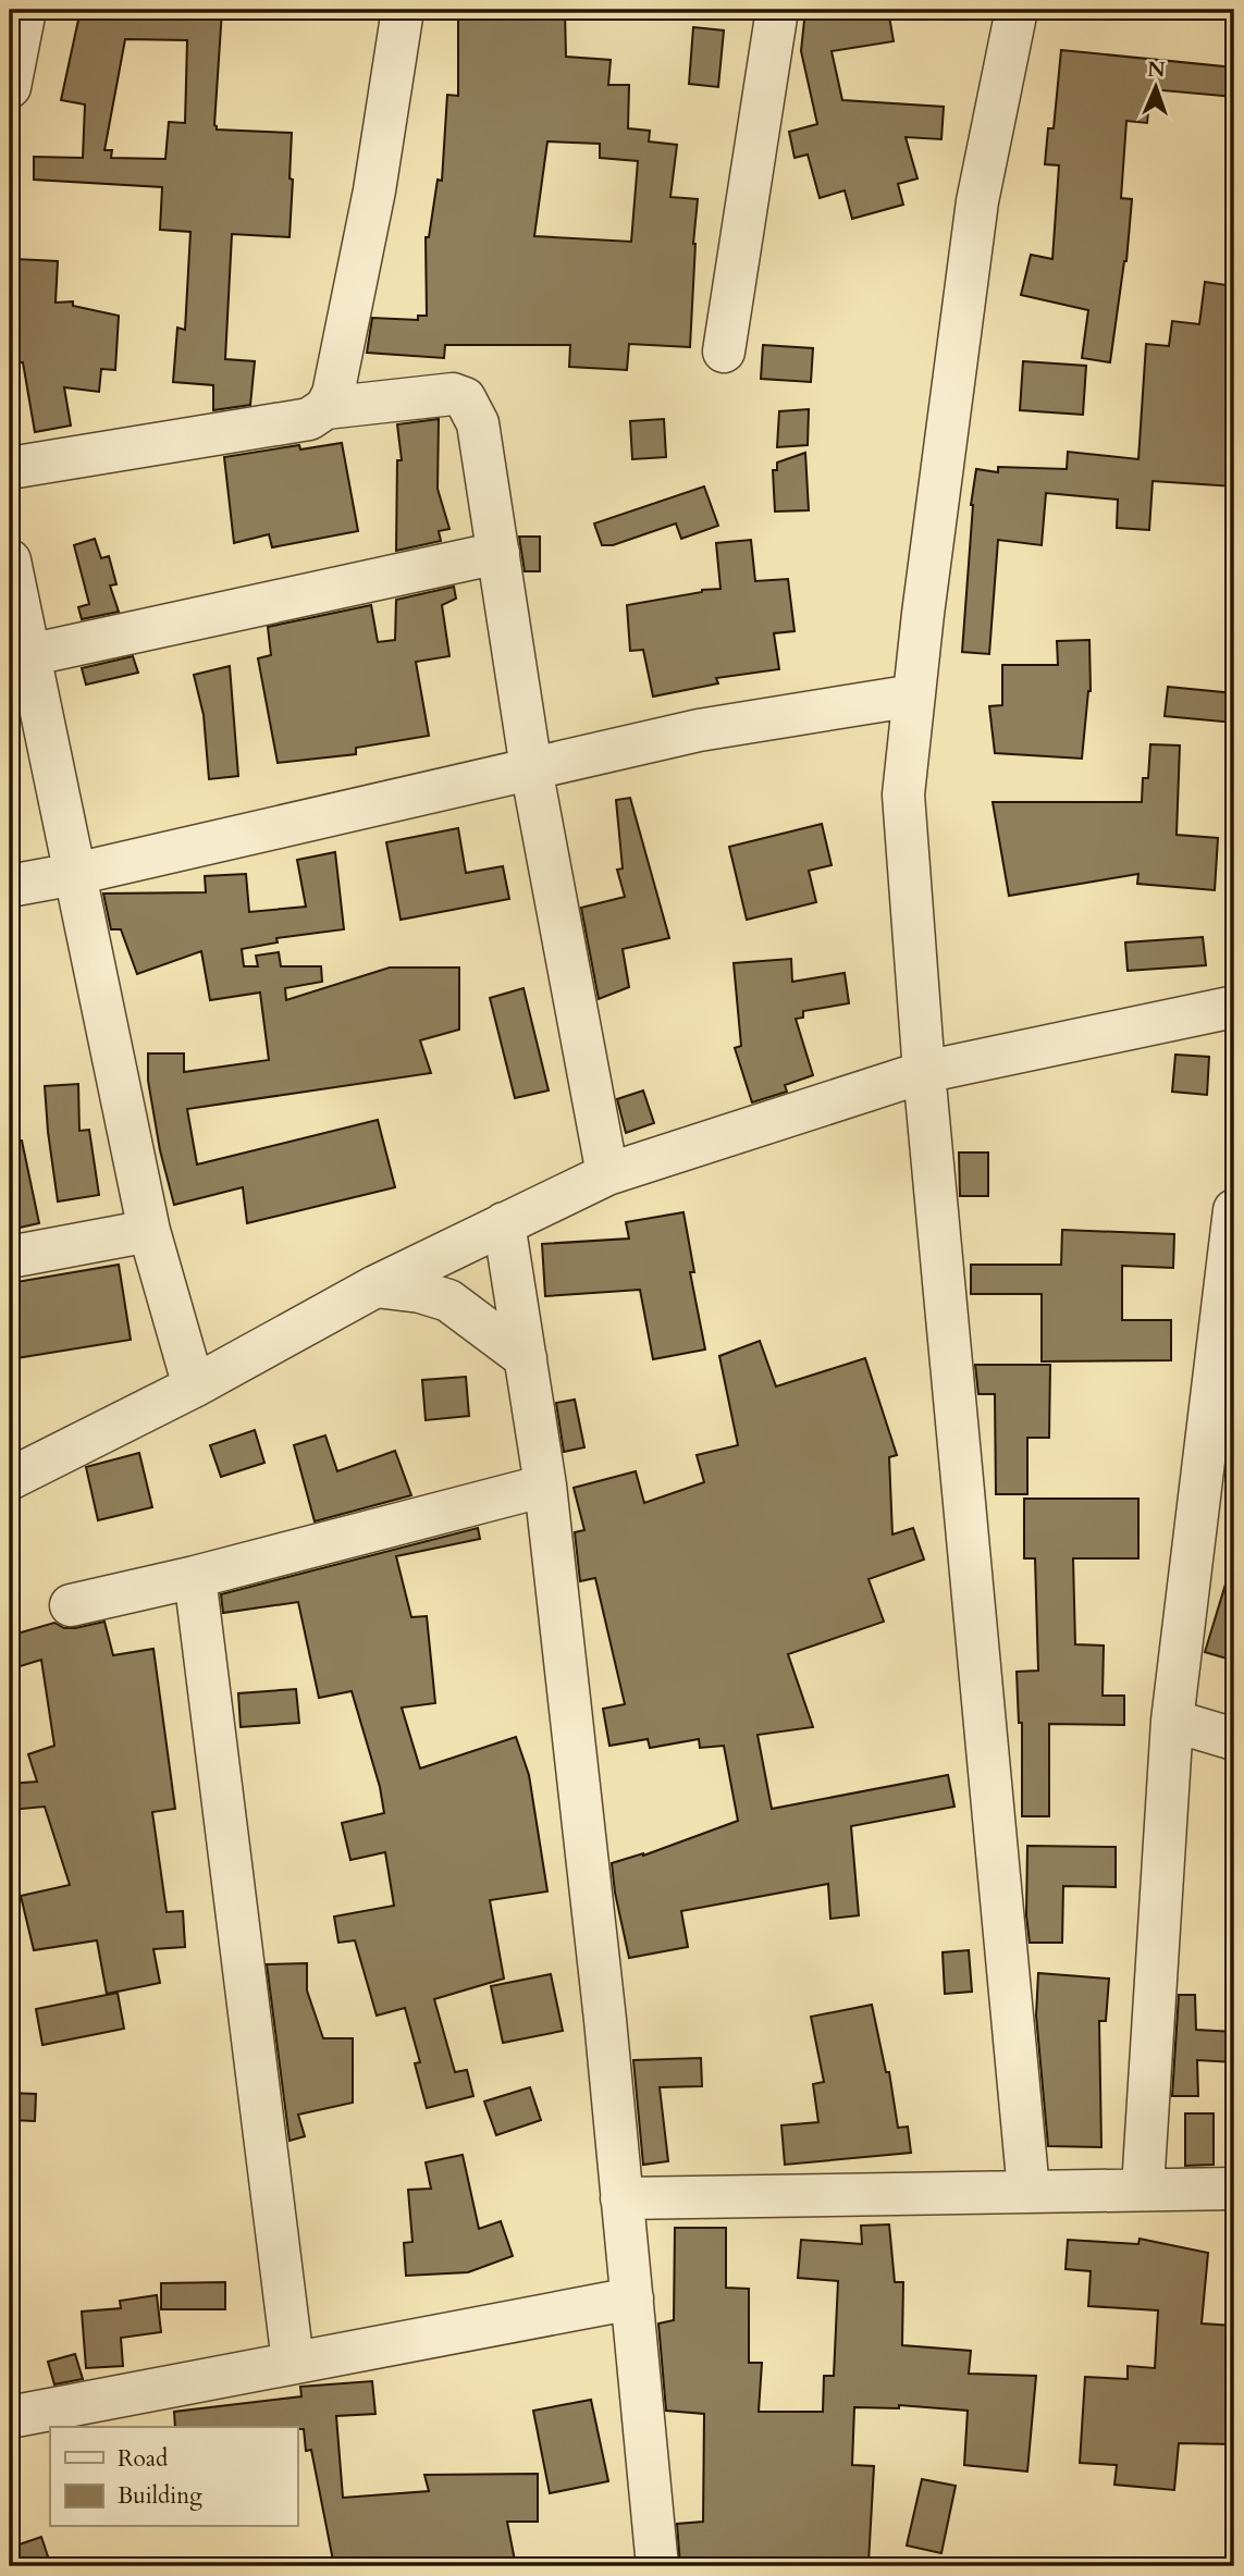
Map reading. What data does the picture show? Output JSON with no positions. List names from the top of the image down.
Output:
{
  "legend": ["Road", "Building"],
  "north": "top"
}
